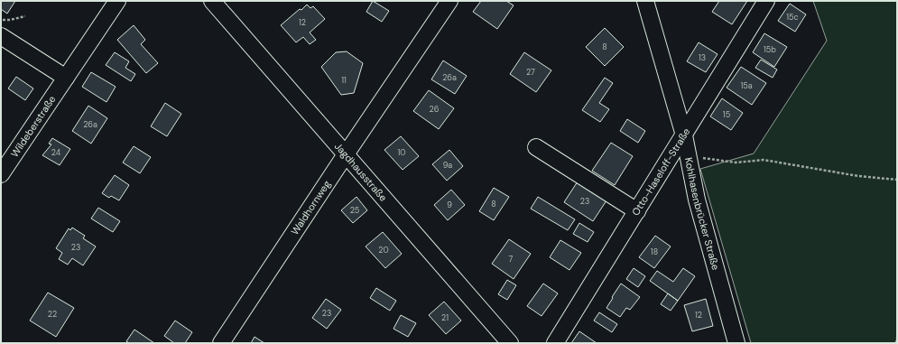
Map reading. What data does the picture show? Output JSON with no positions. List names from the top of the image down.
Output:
{
  "streets": {
    "street": [
      "Wildeberstraße",
      "Jagdhausstraße",
      "Otto-Haseloff-Straße",
      "Waldhornweg",
      "Kohlhasenbrücker Straße"
    ]
  },
  "crossings": [
    ["Jagdhausstraße", "Waldhornweg"],
    ["Otto-Haseloff-Straße", "Kohlhasenbrücker Straße"]
  ],
  "house_numbers": [
    "15c",
    "12",
    "8",
    "15b",
    "13",
    "27",
    "26a",
    "11",
    "15a",
    "26",
    "15",
    "26a",
    "24",
    "10",
    "9a",
    "23",
    "8",
    "9",
    "25",
    "23",
    "20",
    "18",
    "7",
    "23",
    "22",
    "12",
    "21"
  ]
}
